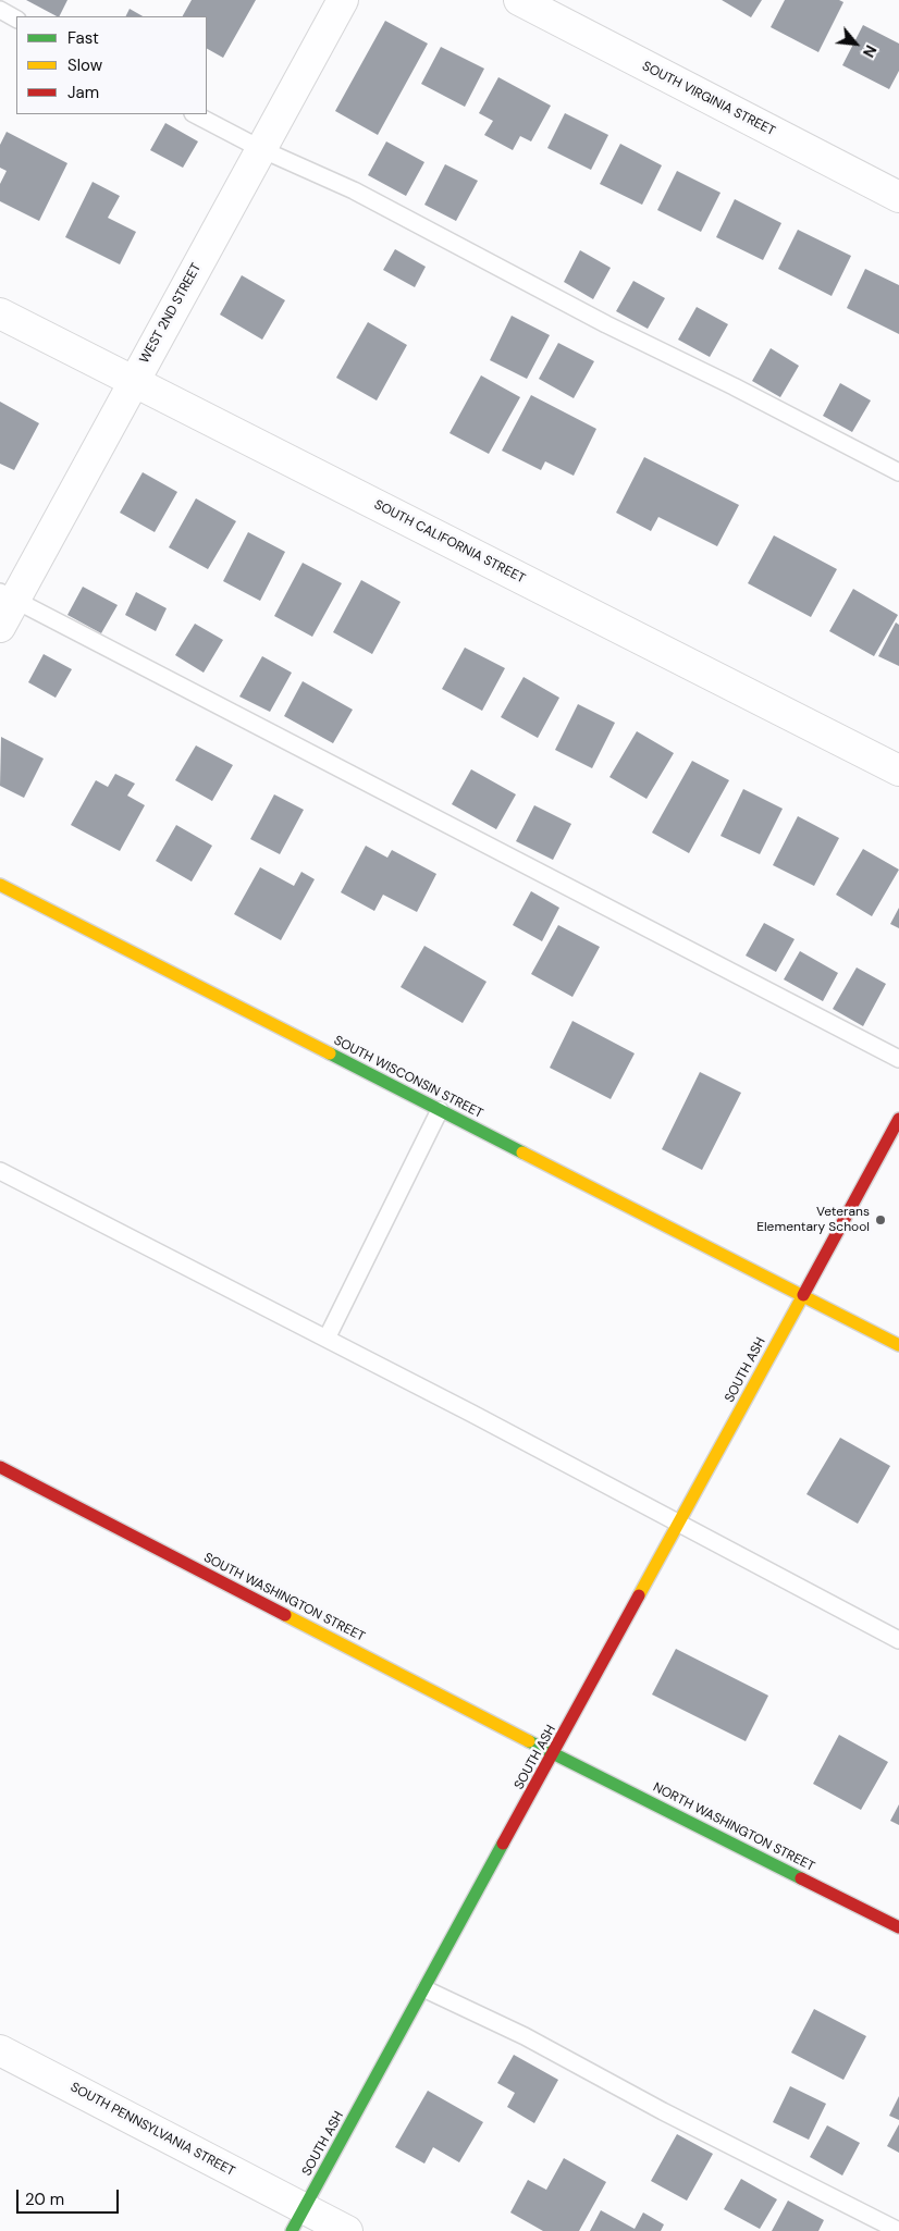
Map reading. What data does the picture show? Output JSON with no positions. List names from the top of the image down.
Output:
{
  "streets": {
    "street": [
      "SOUTH VIRGINIA STREET",
      "WEST 2ND STREET",
      "SOUTH CALIFORNIA STREET",
      "SOUTH WISCONSIN STREET",
      "SOUTH ASH",
      "SOUTH WASHINGTON STREET",
      "NORTH WASHINGTON STREET",
      "SOUTH PENNSYLVANIA STREET"
    ]
  },
  "crossings": [
    ["WEST 2ND STREET", "SOUTH CALIFORNIA STREET"],
    ["SOUTH WISCONSIN STREET", "SOUTH ASH"],
    ["SOUTH ASH", "SOUTH WASHINGTON STREET"],
    ["SOUTH ASH", "NORTH WASHINGTON STREET"],
    ["SOUTH ASH", "SOUTH PENNSYLVANIA STREET"],
    ["SOUTH WASHINGTON STREET", "NORTH WASHINGTON STREET"]
  ],
  "places": ["Veterans Elementary School"],
  "legend": ["Fast", "Slow", "Jam"],
  "scale_bar": "20 m",
  "north": "bottom right"
}
